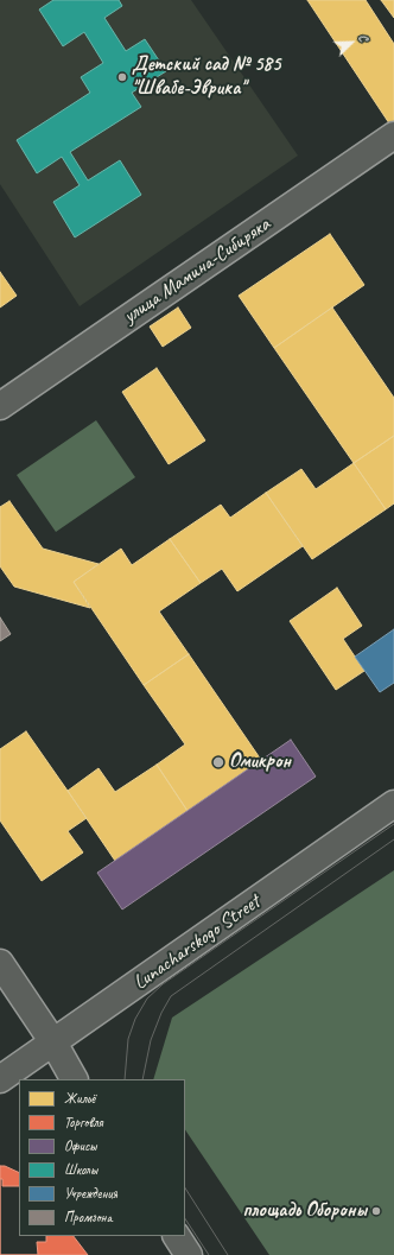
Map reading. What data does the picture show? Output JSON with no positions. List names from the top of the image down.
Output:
{
  "streets": {
    "street": ["улица Мамина-Сибиряка", "Lunacharskogo Street"]
  },
  "places": ["Детский сад № 585 \"Швабе-Эврика\"", "Омикрон", "площадь Обороны"],
  "legend": [
    "Жильё",
    "Торговля",
    "Офисы",
    "Школы",
    "Учреждения",
    "Промзона"
  ],
  "north": "top right"
}
